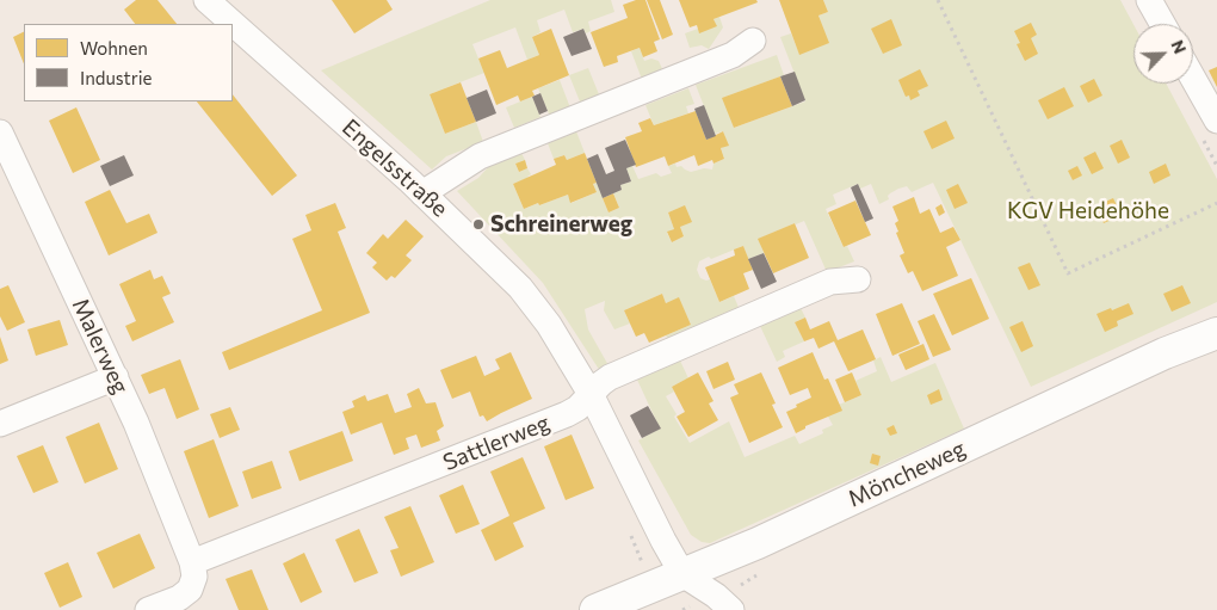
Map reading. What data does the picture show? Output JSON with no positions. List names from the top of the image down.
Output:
{
  "streets": {
    "main road": ["Möncheweg"],
    "street": ["Engelsstraße", "Malerweg", "Sattlerweg"]
  },
  "crossings": [
    ["Engelsstraße", "Sattlerweg"],
    ["Engelsstraße", "Möncheweg"],
    ["Malerweg", "Sattlerweg"]
  ],
  "parks": ["KGV Heidehöhe"],
  "places": ["Schreinerweg"],
  "legend": ["Wohnen", "Industrie"],
  "north": "top right"
}
